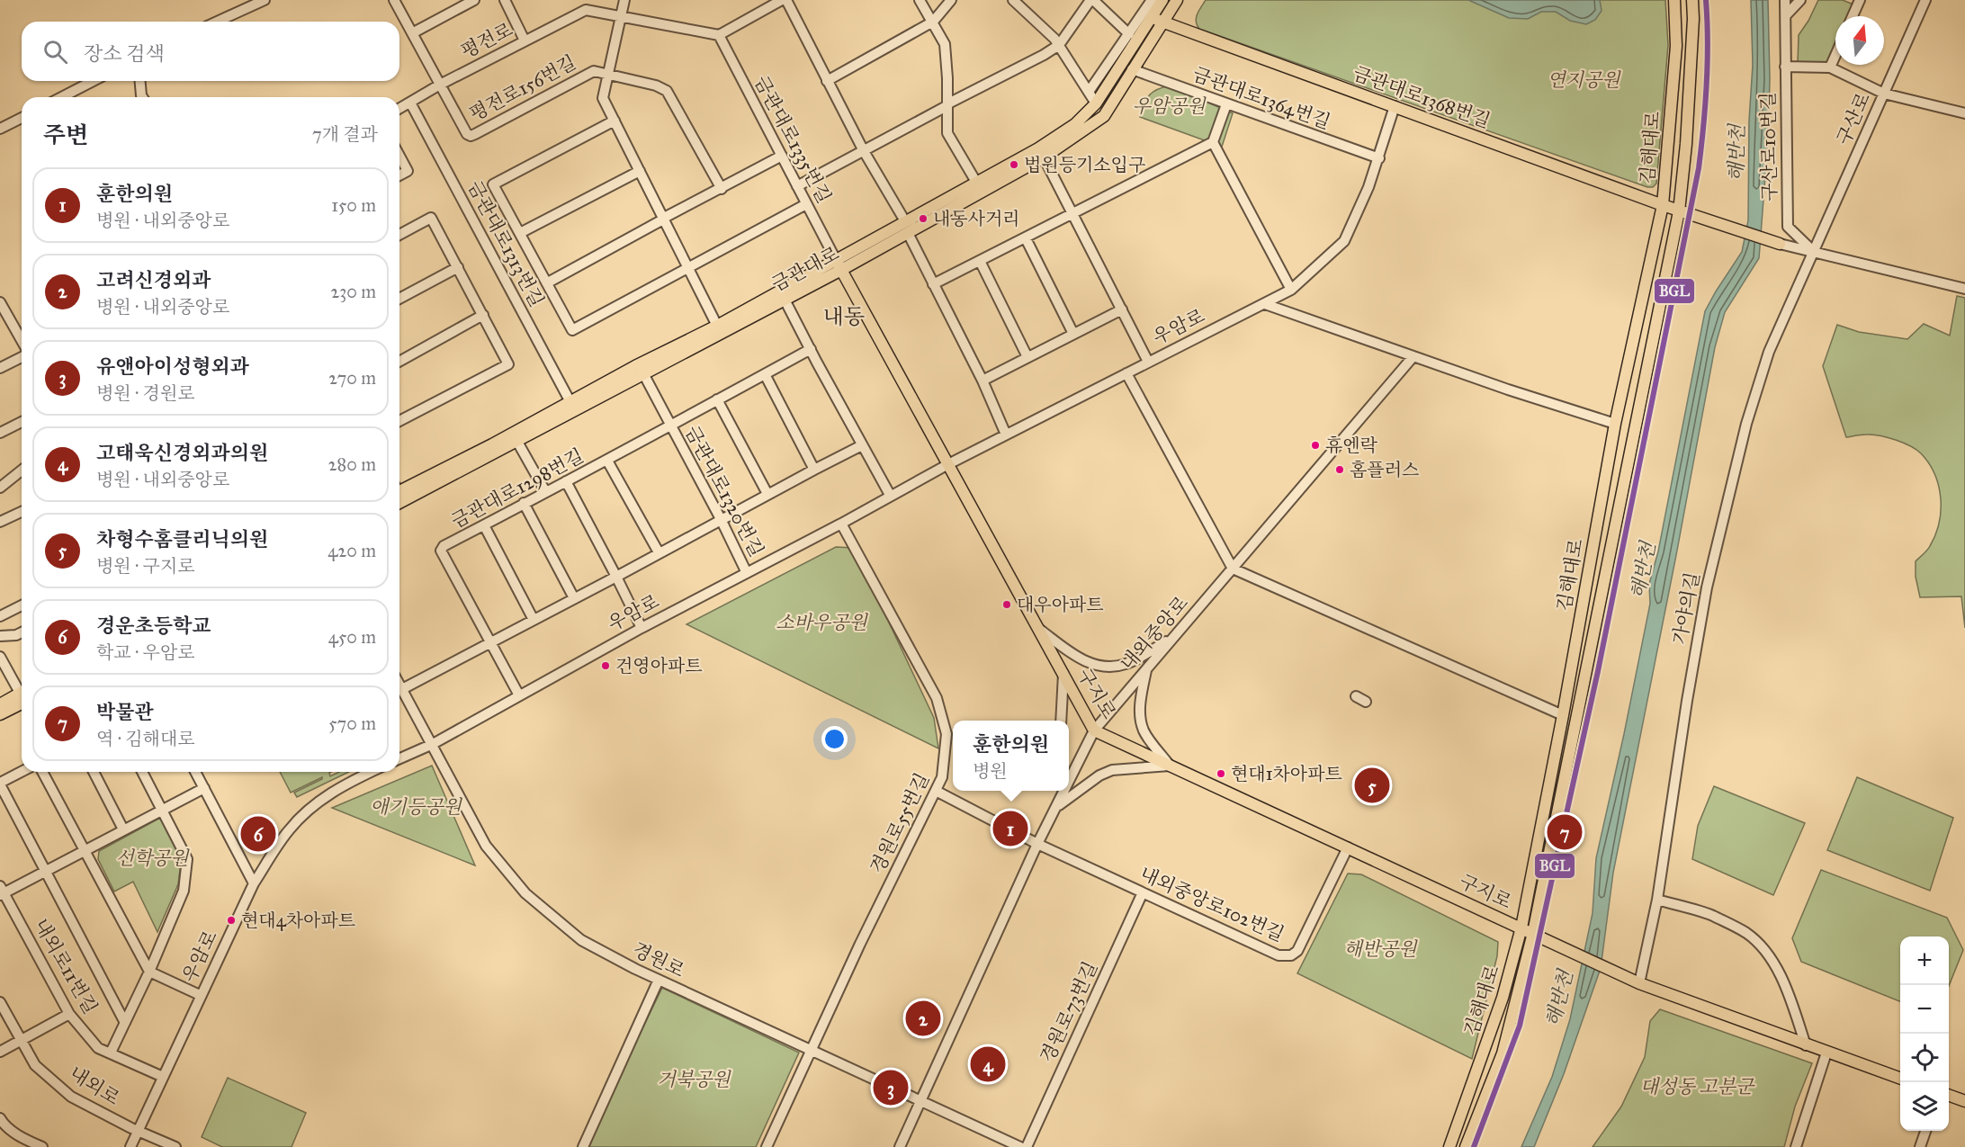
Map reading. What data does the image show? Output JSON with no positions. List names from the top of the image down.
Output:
{
  "streets": {
    "main road": [
      "금관대로1368번길",
      "김해대로",
      "금관대로",
      "구지로"
    ],
    "street": [
      "평전로",
      "평전로156번길",
      "금관대로1364번길",
      "구산로",
      "금관대로1335번길",
      "구산로10번길",
      "금관대로1313번길",
      "우암로",
      "금관대로1298번길",
      "금관대로1320번길",
      "가야의길",
      "내외중앙로",
      "경원로55번길",
      "내외중앙로102번길",
      "경원로",
      "내외로11번길",
      "경원로73번길",
      "내외로"
    ]
  },
  "crossings": [
    ["평전로", "평전로156번길"],
    ["평전로", "금관대로1335번길"],
    ["평전로", "금관대로1313번길"],
    ["금관대로1368번길", "김해대로"],
    ["금관대로1368번길", "금관대로"],
    ["금관대로1368번길", "우암로"],
    ["금관대로1364번길", "금관대로"],
    ["금관대로1364번길", "우암로"],
    ["구산로", "구산로10번길"],
    ["구산로", "가야의길"],
    ["금관대로1335번길", "금관대로"],
    ["금관대로1335번길", "구지로"],
    ["구산로10번길", "가야의길"],
    ["김해대로", "구지로"],
    ["금관대로1313번길", "금관대로"],
    ["금관대로", "금관대로1320번길"],
    ["금관대로", "구지로"],
    ["우암로", "금관대로1298번길"],
    ["우암로", "금관대로1320번길"],
    ["우암로", "구지로"],
    ["우암로", "경원로55번길"],
    ["우암로", "경원로"],
    ["우암로", "내외로11번길"],
    ["우암로", "내외로"],
    ["금관대로1298번길", "금관대로1320번길"],
    ["가야의길", "구지로"],
    ["내외중앙로", "구지로"],
    ["내외중앙로", "내외중앙로102번길"],
    ["내외중앙로", "경원로"],
    ["구지로", "내외중앙로102번길"],
    ["경원로55번길", "내외중앙로102번길"],
    ["경원로55번길", "경원로"],
    ["내외중앙로102번길", "경원로73번길"]
  ],
  "districts": ["내동"],
  "water": ["해반천"],
  "parks": [
    "연지공원",
    "우암공원",
    "소바우공원",
    "애기등공원",
    "선학공원",
    "해반공원",
    "거북공원",
    "대성동 고분군"
  ],
  "places": [
    "법원등기소입구",
    "내동사거리",
    "휴엔락",
    "홈플러스",
    "대우아파트",
    "건영아파트",
    "현대1차아파트",
    "현대4차아파트"
  ],
  "lines": ["transit line BGL"],
  "north": "top",
  "page": {
    "search": "장소 검색",
    "heading": ["주변", "7개 결과"],
    "list": [
      {
        "mark": "1",
        "name": "훈한의원",
        "note": "병원 · 내외중앙로",
        "value": "150 m"
      },
      {
        "mark": "2",
        "name": "고려신경외과",
        "note": "병원 · 내외중앙로",
        "value": "230 m"
      },
      {
        "mark": "3",
        "name": "유앤아이성형외과",
        "note": "병원 · 경원로",
        "value": "270 m"
      },
      {
        "mark": "4",
        "name": "고태욱신경외과의원",
        "note": "병원 · 내외중앙로",
        "value": "280 m"
      },
      {
        "mark": "5",
        "name": "차형수홈클리닉의원",
        "note": "병원 · 구지로",
        "value": "420 m"
      },
      {
        "mark": "6",
        "name": "경운초등학교",
        "note": "학교 · 우암로",
        "value": "450 m"
      },
      {
        "mark": "7",
        "name": "박물관",
        "note": "역 · 김해대로",
        "value": "570 m"
      }
    ],
    "popup": ["훈한의원", "병원"],
    "pins": [
      "5",
      "1",
      "7",
      "6",
      "2",
      "4",
      "3"
    ],
    "map_buttons": ["+", "−"]
  }
}
